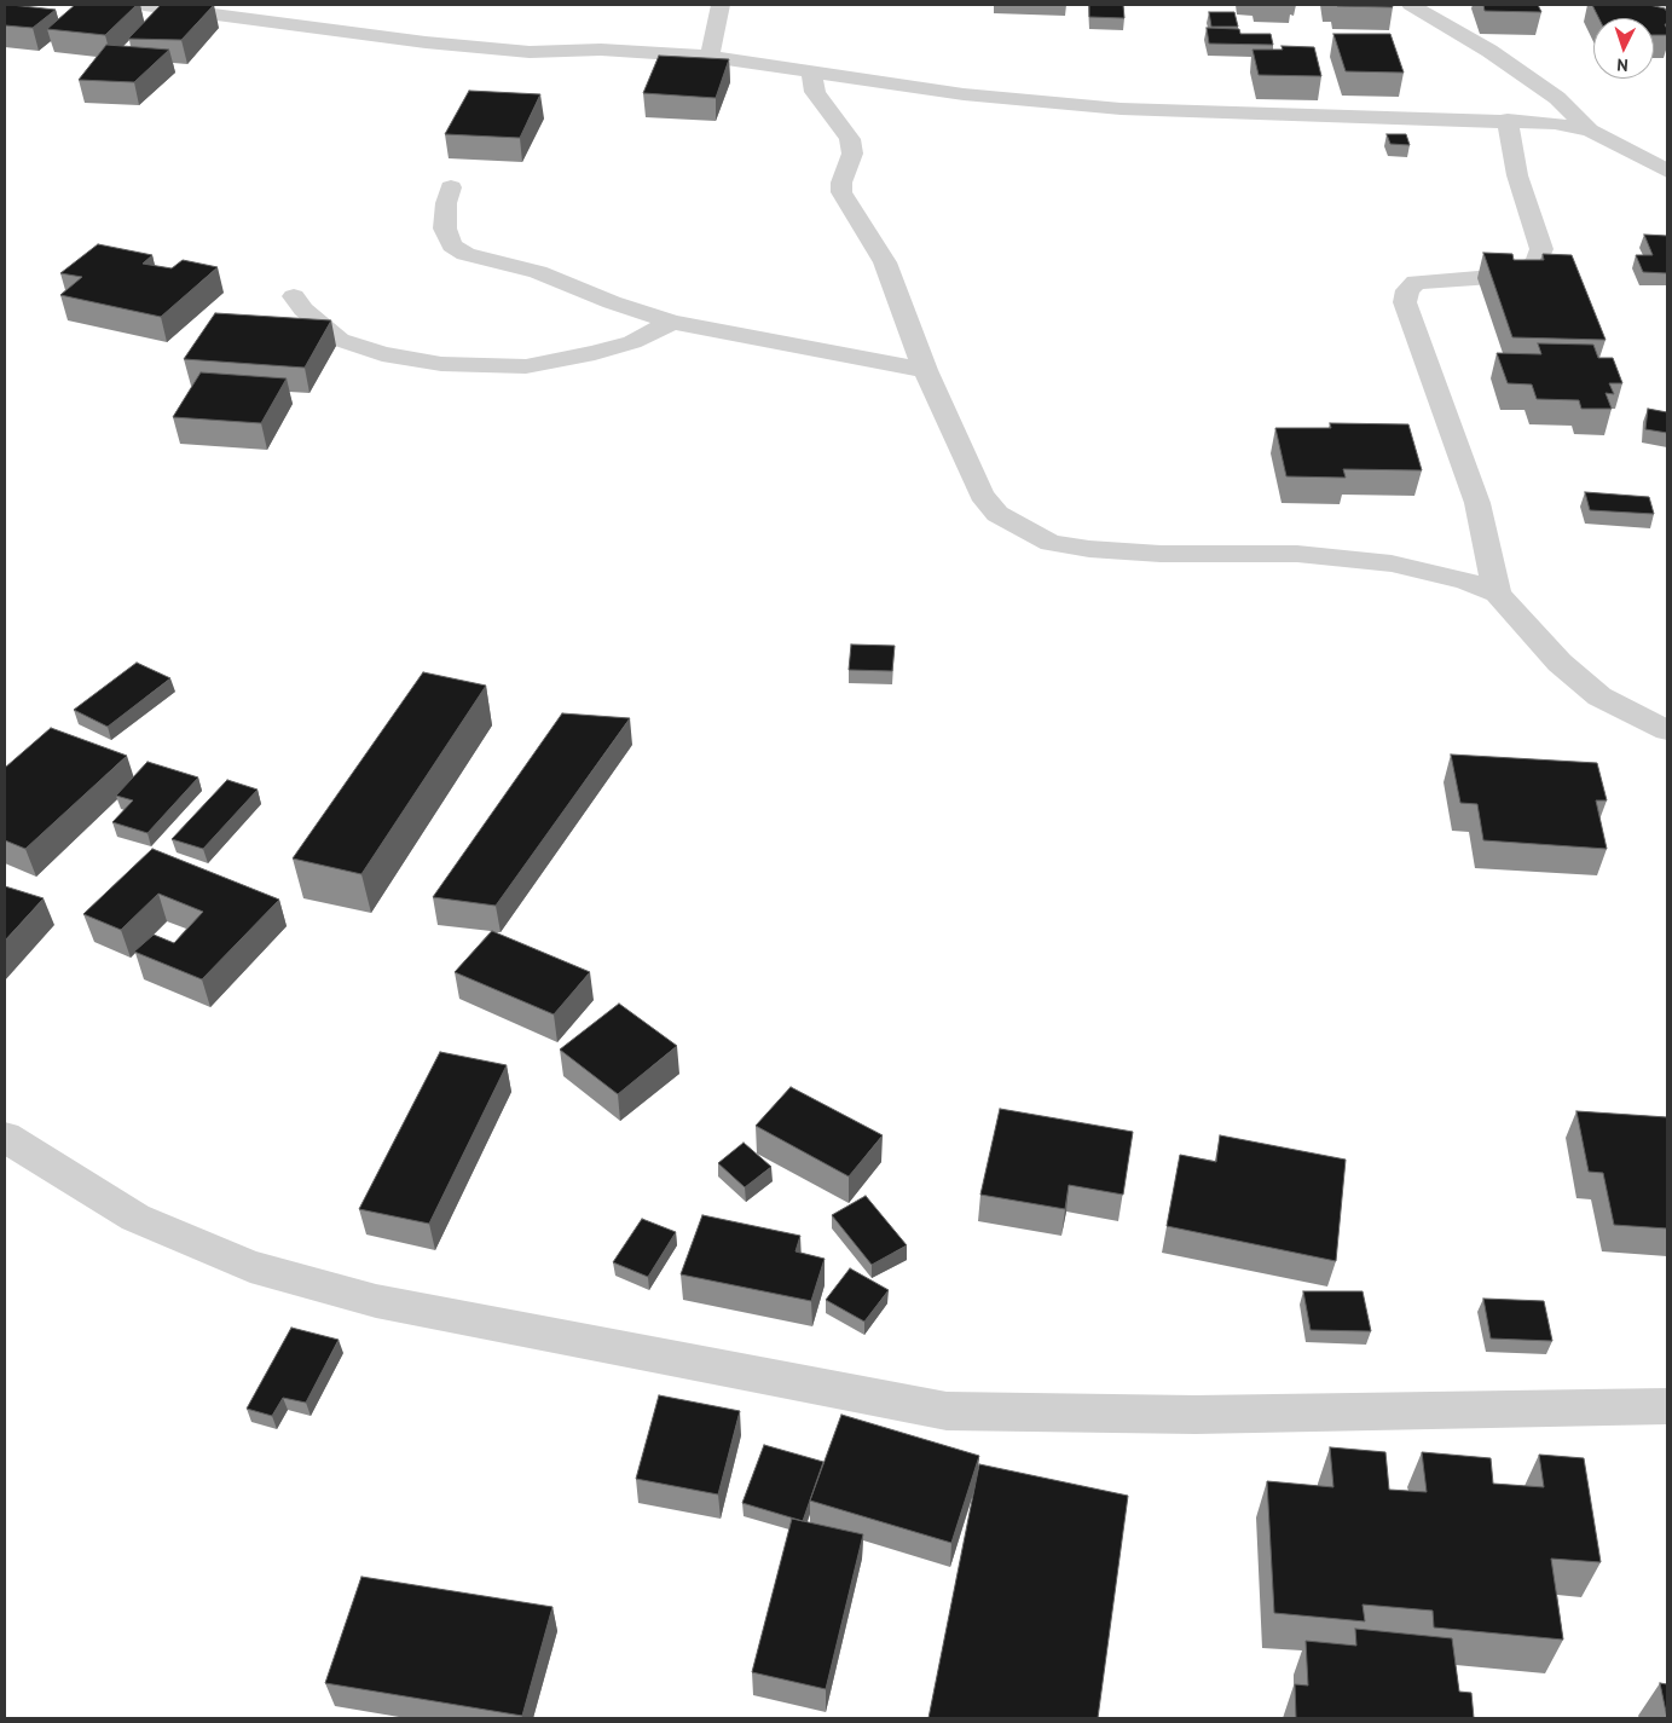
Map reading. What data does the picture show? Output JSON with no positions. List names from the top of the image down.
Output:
{
  "north": "bottom"
}
